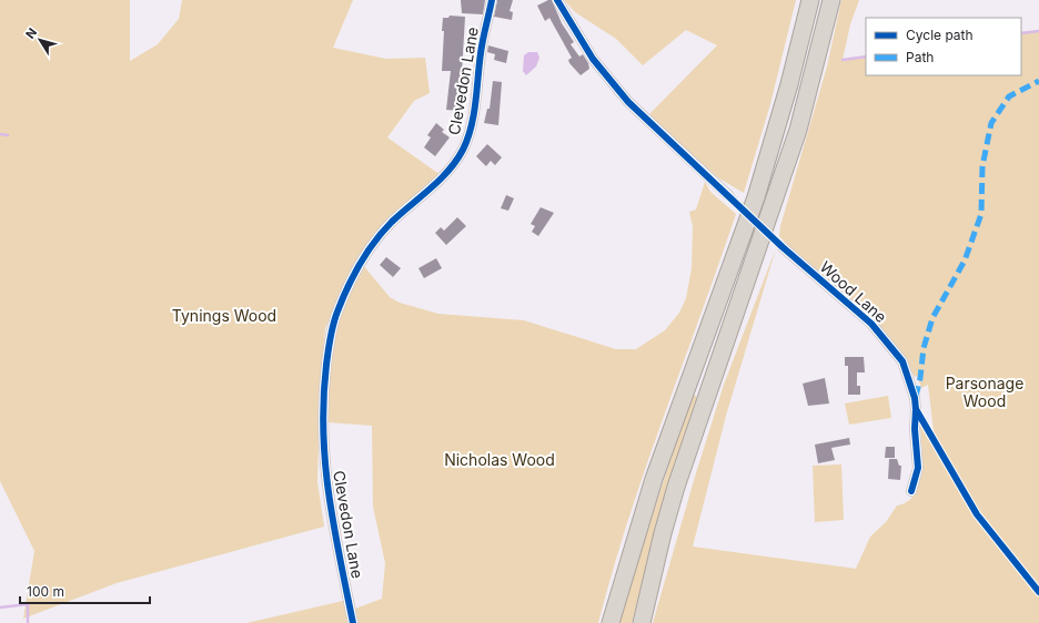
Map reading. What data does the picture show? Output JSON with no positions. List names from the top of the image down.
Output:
{
  "streets": {
    "street": ["Clevedon Lane", "Wood Lane"]
  },
  "parks": ["Tynings Wood", "Parsonage Wood", "Nicholas Wood"],
  "legend": ["Cycle path", "Path"],
  "scale_bar": "100 m",
  "north": "top left"
}
